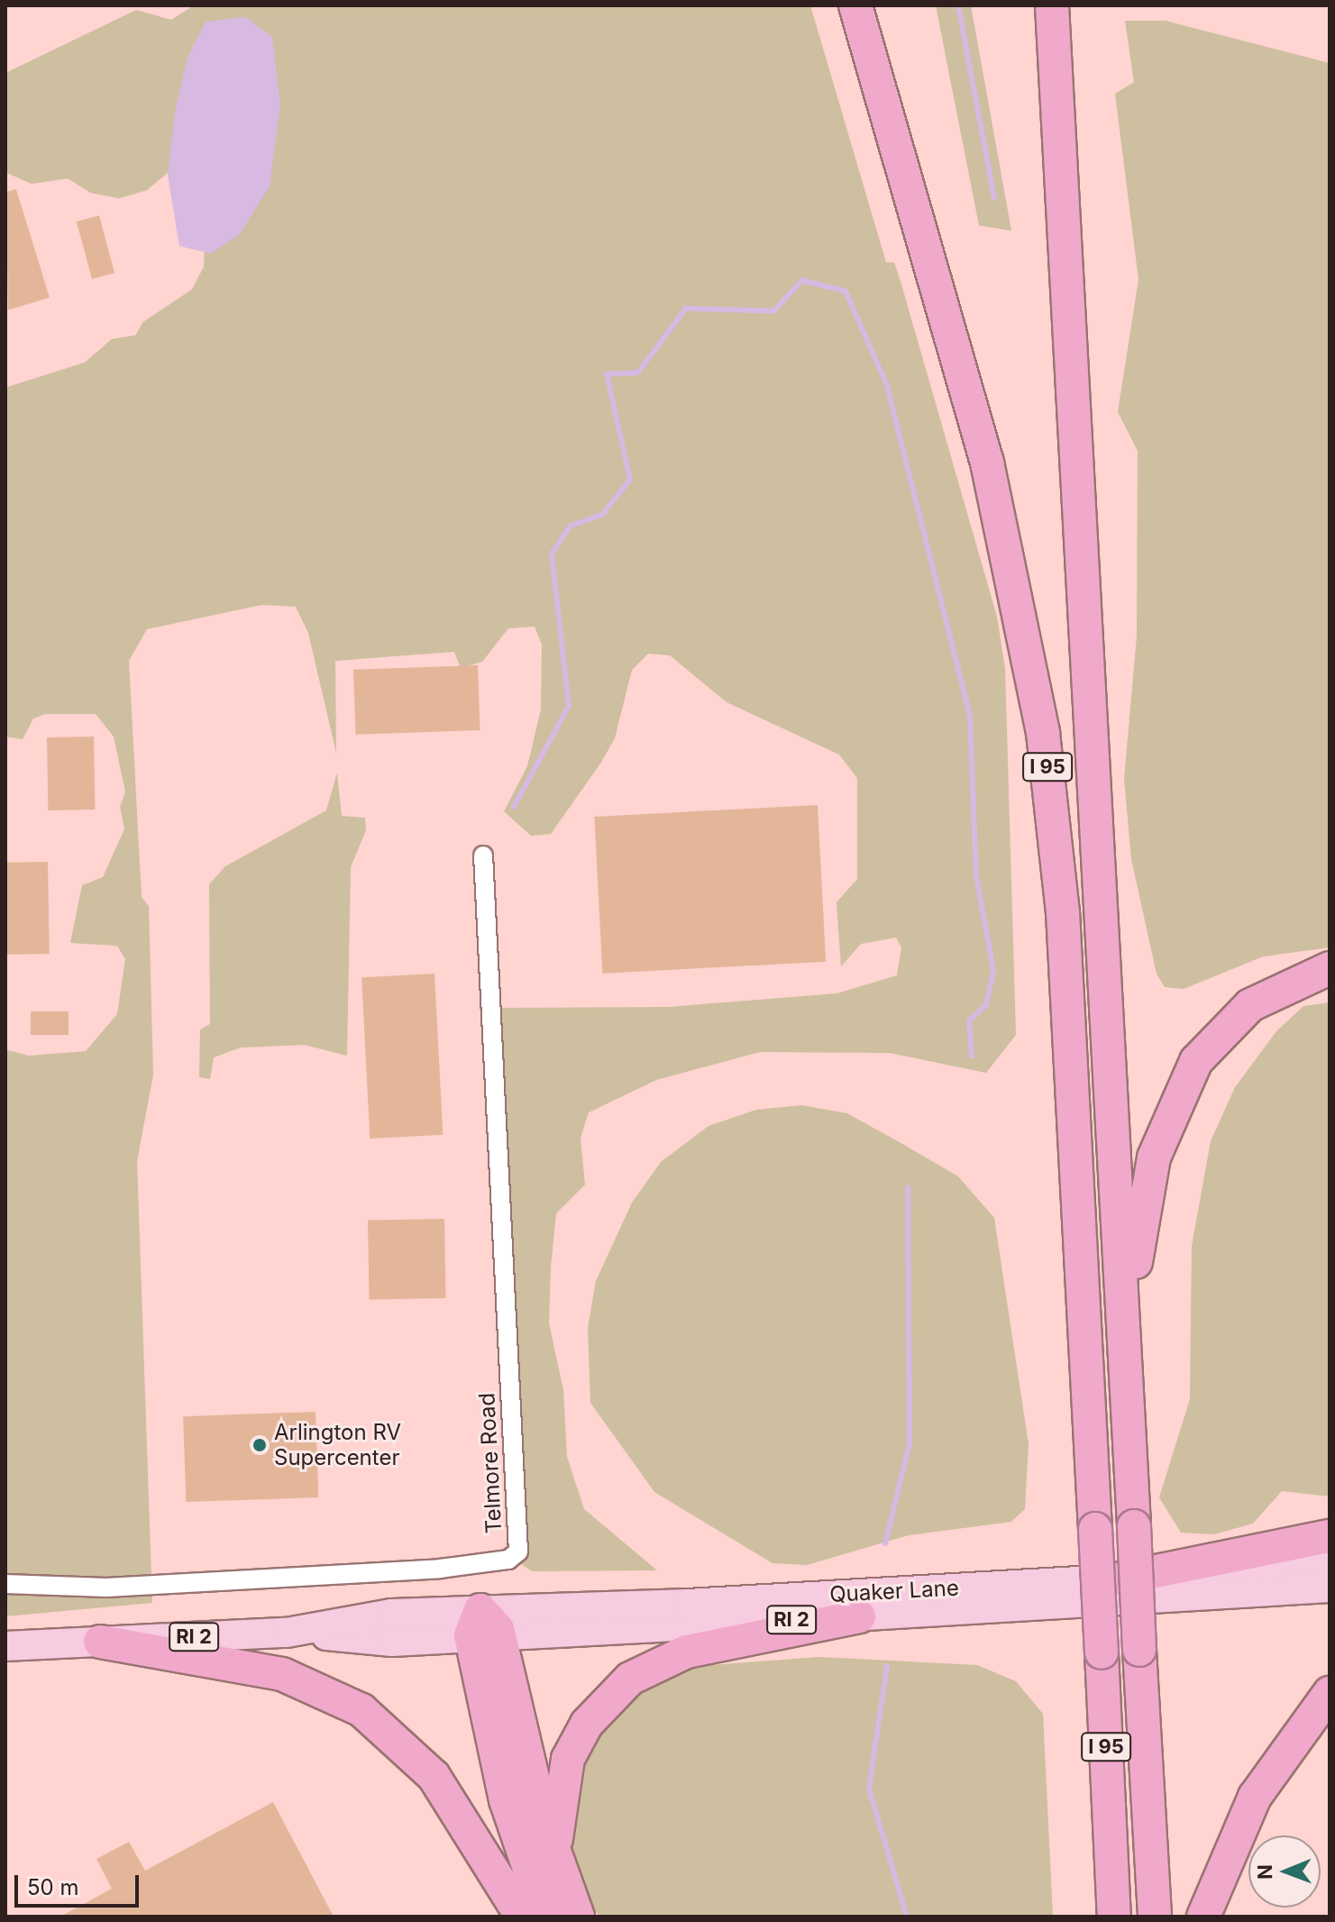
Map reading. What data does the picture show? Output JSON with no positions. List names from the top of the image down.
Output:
{
  "streets": {
    "highway": ["I 95"],
    "main road": ["Quaker Lane", "RI 2"],
    "street": ["Telmore Road"]
  },
  "places": ["Arlington RV Supercenter"],
  "scale_bar": "50 m",
  "north": "left"
}
